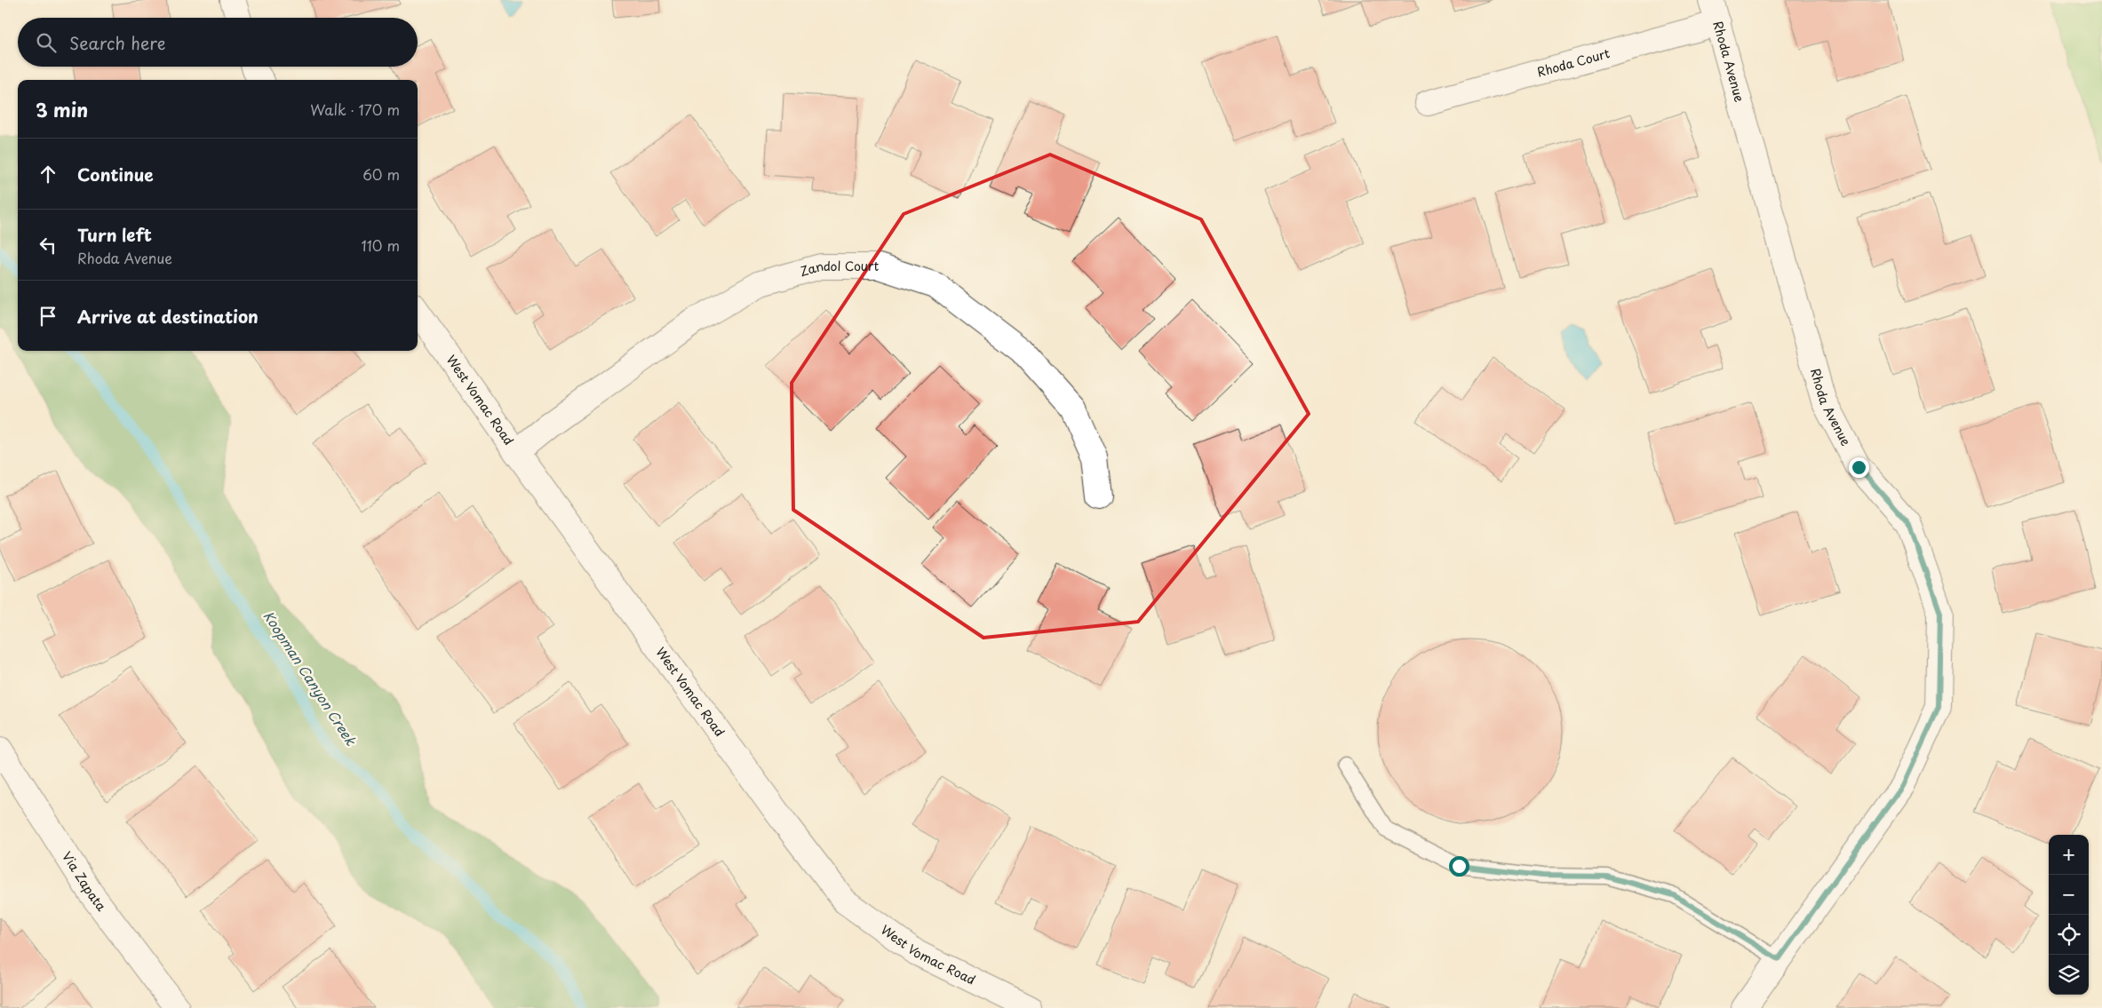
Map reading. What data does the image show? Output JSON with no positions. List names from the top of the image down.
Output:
{
  "streets": {
    "street": [
      "Rhoda Avenue",
      "Rhoda Court",
      "Zandol Court",
      "West Vomac Road",
      "Via Zapata"
    ]
  },
  "crossings": [
    ["Rhoda Avenue", "Rhoda Court"],
    ["Zandol Court", "West Vomac Road"]
  ],
  "water": ["Koopman Canyon Creek"],
  "page": {
    "search": "Search here",
    "heading": ["3 min", "Walk · 170 m"],
    "list": [
      ["Continue", "60 m"],
      ["Turn left", "Rhoda Avenue", "110 m"],
      "Arrive at destination"
    ],
    "map_buttons": ["+", "−"]
  }
}
